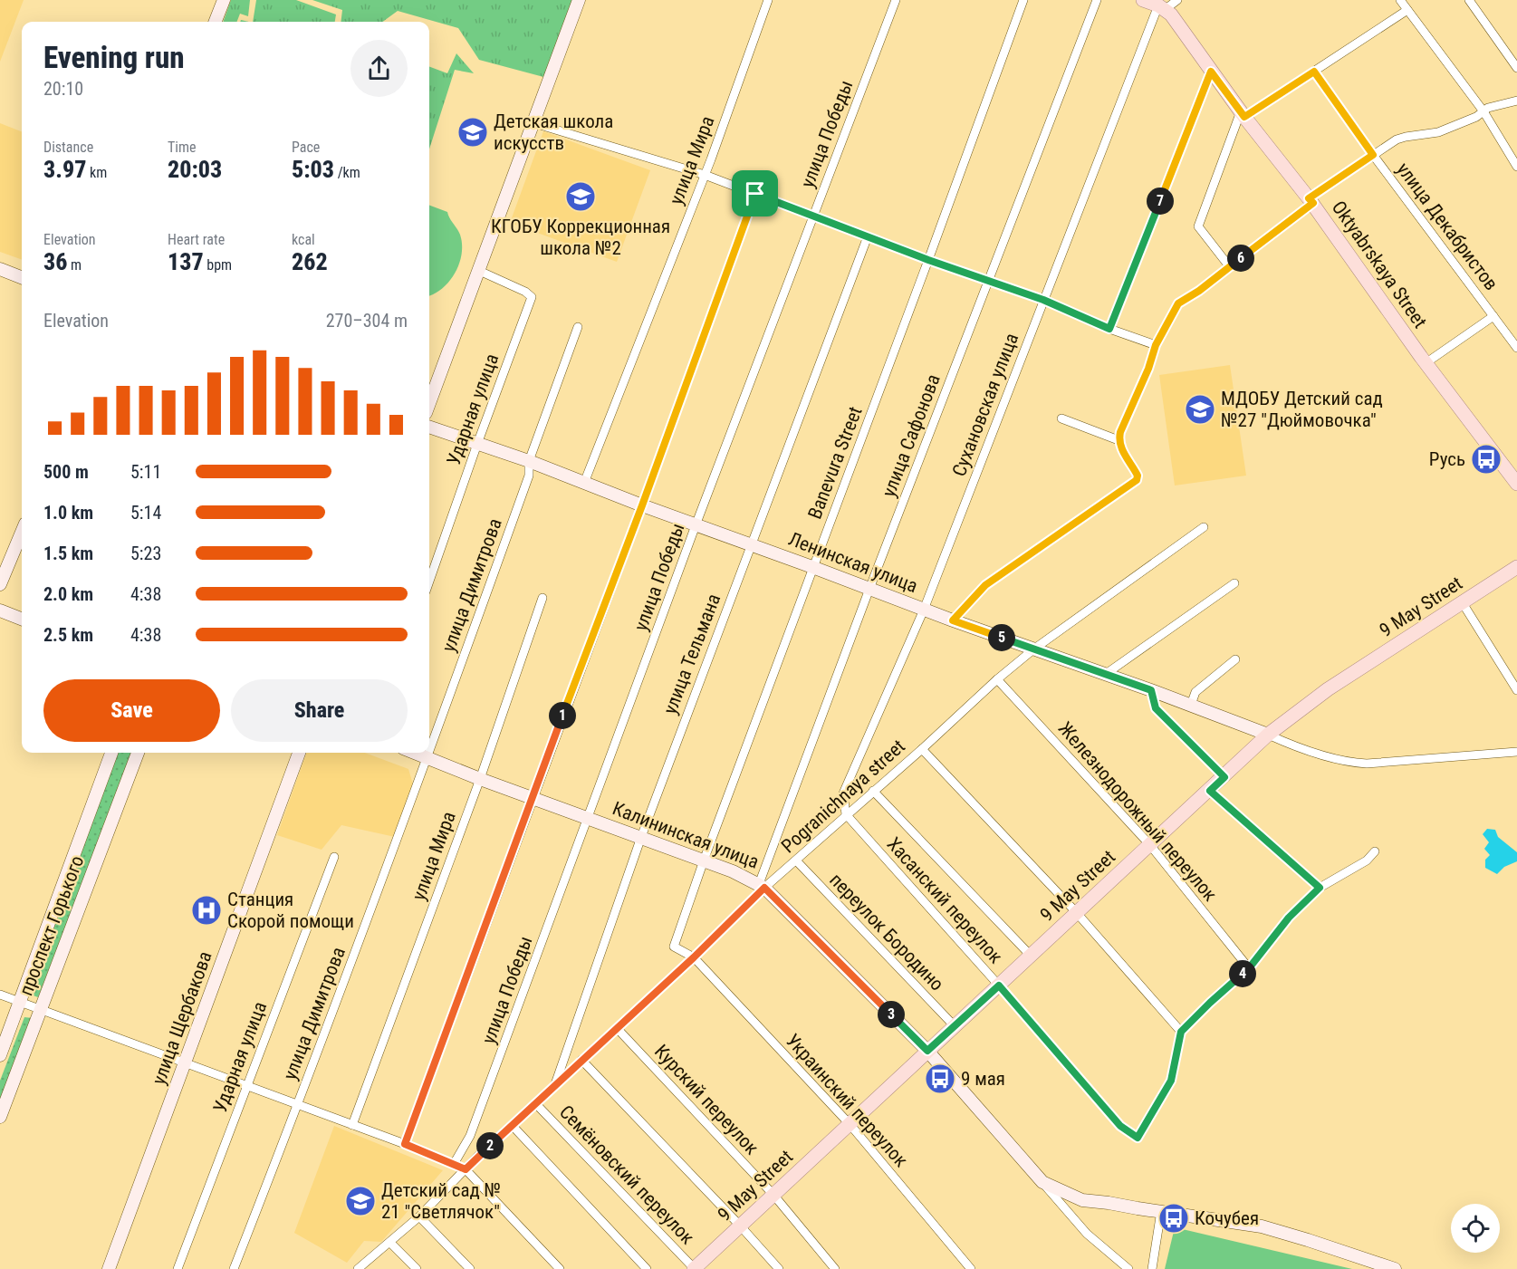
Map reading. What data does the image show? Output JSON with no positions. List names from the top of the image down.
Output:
{
  "streets": {
    "main road": [
      "Oktyabrskaya Street",
      "Ленинская улица",
      "9 May Street",
      "Калининская улица",
      "проспект Горького",
      "улица Щербакова"
    ],
    "street": [
      "улица Победы",
      "улица Мира",
      "улица Декабристов",
      "Сухановская улица",
      "Ударная улица",
      "улица Сафонова",
      "Banevura Street",
      "улица Димитрова",
      "улица Тельмана",
      "Pogranichnaya street",
      "Железнодорожный переулок",
      "Хасанский переулок",
      "переулок Бородино",
      "Курский переулок",
      "Украинский переулок",
      "Семёновский переулок"
    ]
  },
  "crossings": [
    ["улица Победы", "Ленинская улица"],
    ["улица Победы", "Калининская улица"],
    ["улица Мира", "Ленинская улица"],
    ["улица Мира", "Калининская улица"],
    ["Oktyabrskaya Street", "Сухановская улица"],
    ["Сухановская улица", "Ленинская улица"],
    ["Сухановская улица", "Pogranichnaya street"],
    ["Сухановская улица", "Хасанский переулок"],
    ["Ударная улица", "Ленинская улица"],
    ["улица Сафонова", "Ленинская улица"],
    ["улица Сафонова", "Pogranichnaya street"],
    ["улица Сафонова", "Калининская улица"],
    ["Banevura Street", "Ленинская улица"],
    ["Banevura Street", "Pogranichnaya street"],
    ["Banevura Street", "Калининская улица"],
    ["Banevura Street", "Украинский переулок"],
    ["Ленинская улица", "улица Димитрова"],
    ["Ленинская улица", "9 May Street"],
    ["Ленинская улица", "улица Тельмана"],
    ["Ленинская улица", "Pogranichnaya street"],
    ["улица Димитрова", "Калининская улица"],
    ["9 May Street", "Железнодорожный переулок"],
    ["9 May Street", "Калининская улица"],
    ["9 May Street", "Хасанский переулок"],
    ["9 May Street", "переулок Бородино"],
    ["9 May Street", "Курский переулок"],
    ["9 May Street", "Украинский переулок"],
    ["9 May Street", "Семёновский переулок"],
    ["улица Тельмана", "Pogranichnaya street"],
    ["улица Тельмана", "Калининская улица"],
    ["Pogranichnaya street", "Железнодорожный переулок"],
    ["Pogranichnaya street", "Калининская улица"],
    ["Pogranichnaya street", "Хасанский переулок"],
    ["Pogranichnaya street", "переулок Бородино"],
    ["Pogranichnaya street", "Курский переулок"],
    ["Pogranichnaya street", "Украинский переулок"],
    ["Pogranichnaya street", "Семёновский переулок"]
  ],
  "places": {
    "school or university": [
      "Детская школа искусств",
      "КГОБУ Коррекционная школа №2",
      "МДОБУ Детский сад №27 \"Дюймовочка\"",
      "Детский сад № 21 \"Светлячок\""
    ],
    "bus stop": ["Русь", "9 мая", "Кочубея"],
    "hospital": ["Станция Скорой помощи"]
  },
  "page": {
    "heading": ["Evening run", "20:10"],
    "stats": [
      ["Distance", "3.97 km"],
      ["Time", "20:03"],
      ["Pace", "5:03 /km"],
      ["Elevation", "36 m"],
      ["Heart rate", "137 bpm"],
      ["kcal", "262"]
    ],
    "pins": [
      "7",
      "6",
      "5",
      "1",
      "4",
      "3",
      "2"
    ],
    "chart": ["Elevation", "270–304 m"],
    "list": [
      {
        "name": "500 m",
        "note": "5:11"
      },
      {
        "name": "1.0 km",
        "note": "5:14"
      },
      {
        "name": "1.5 km",
        "note": "5:23"
      },
      {
        "name": "2.0 km",
        "note": "4:38"
      },
      {
        "name": "2.5 km",
        "note": "4:38"
      }
    ],
    "buttons": ["Save", "Share"]
  }
}
